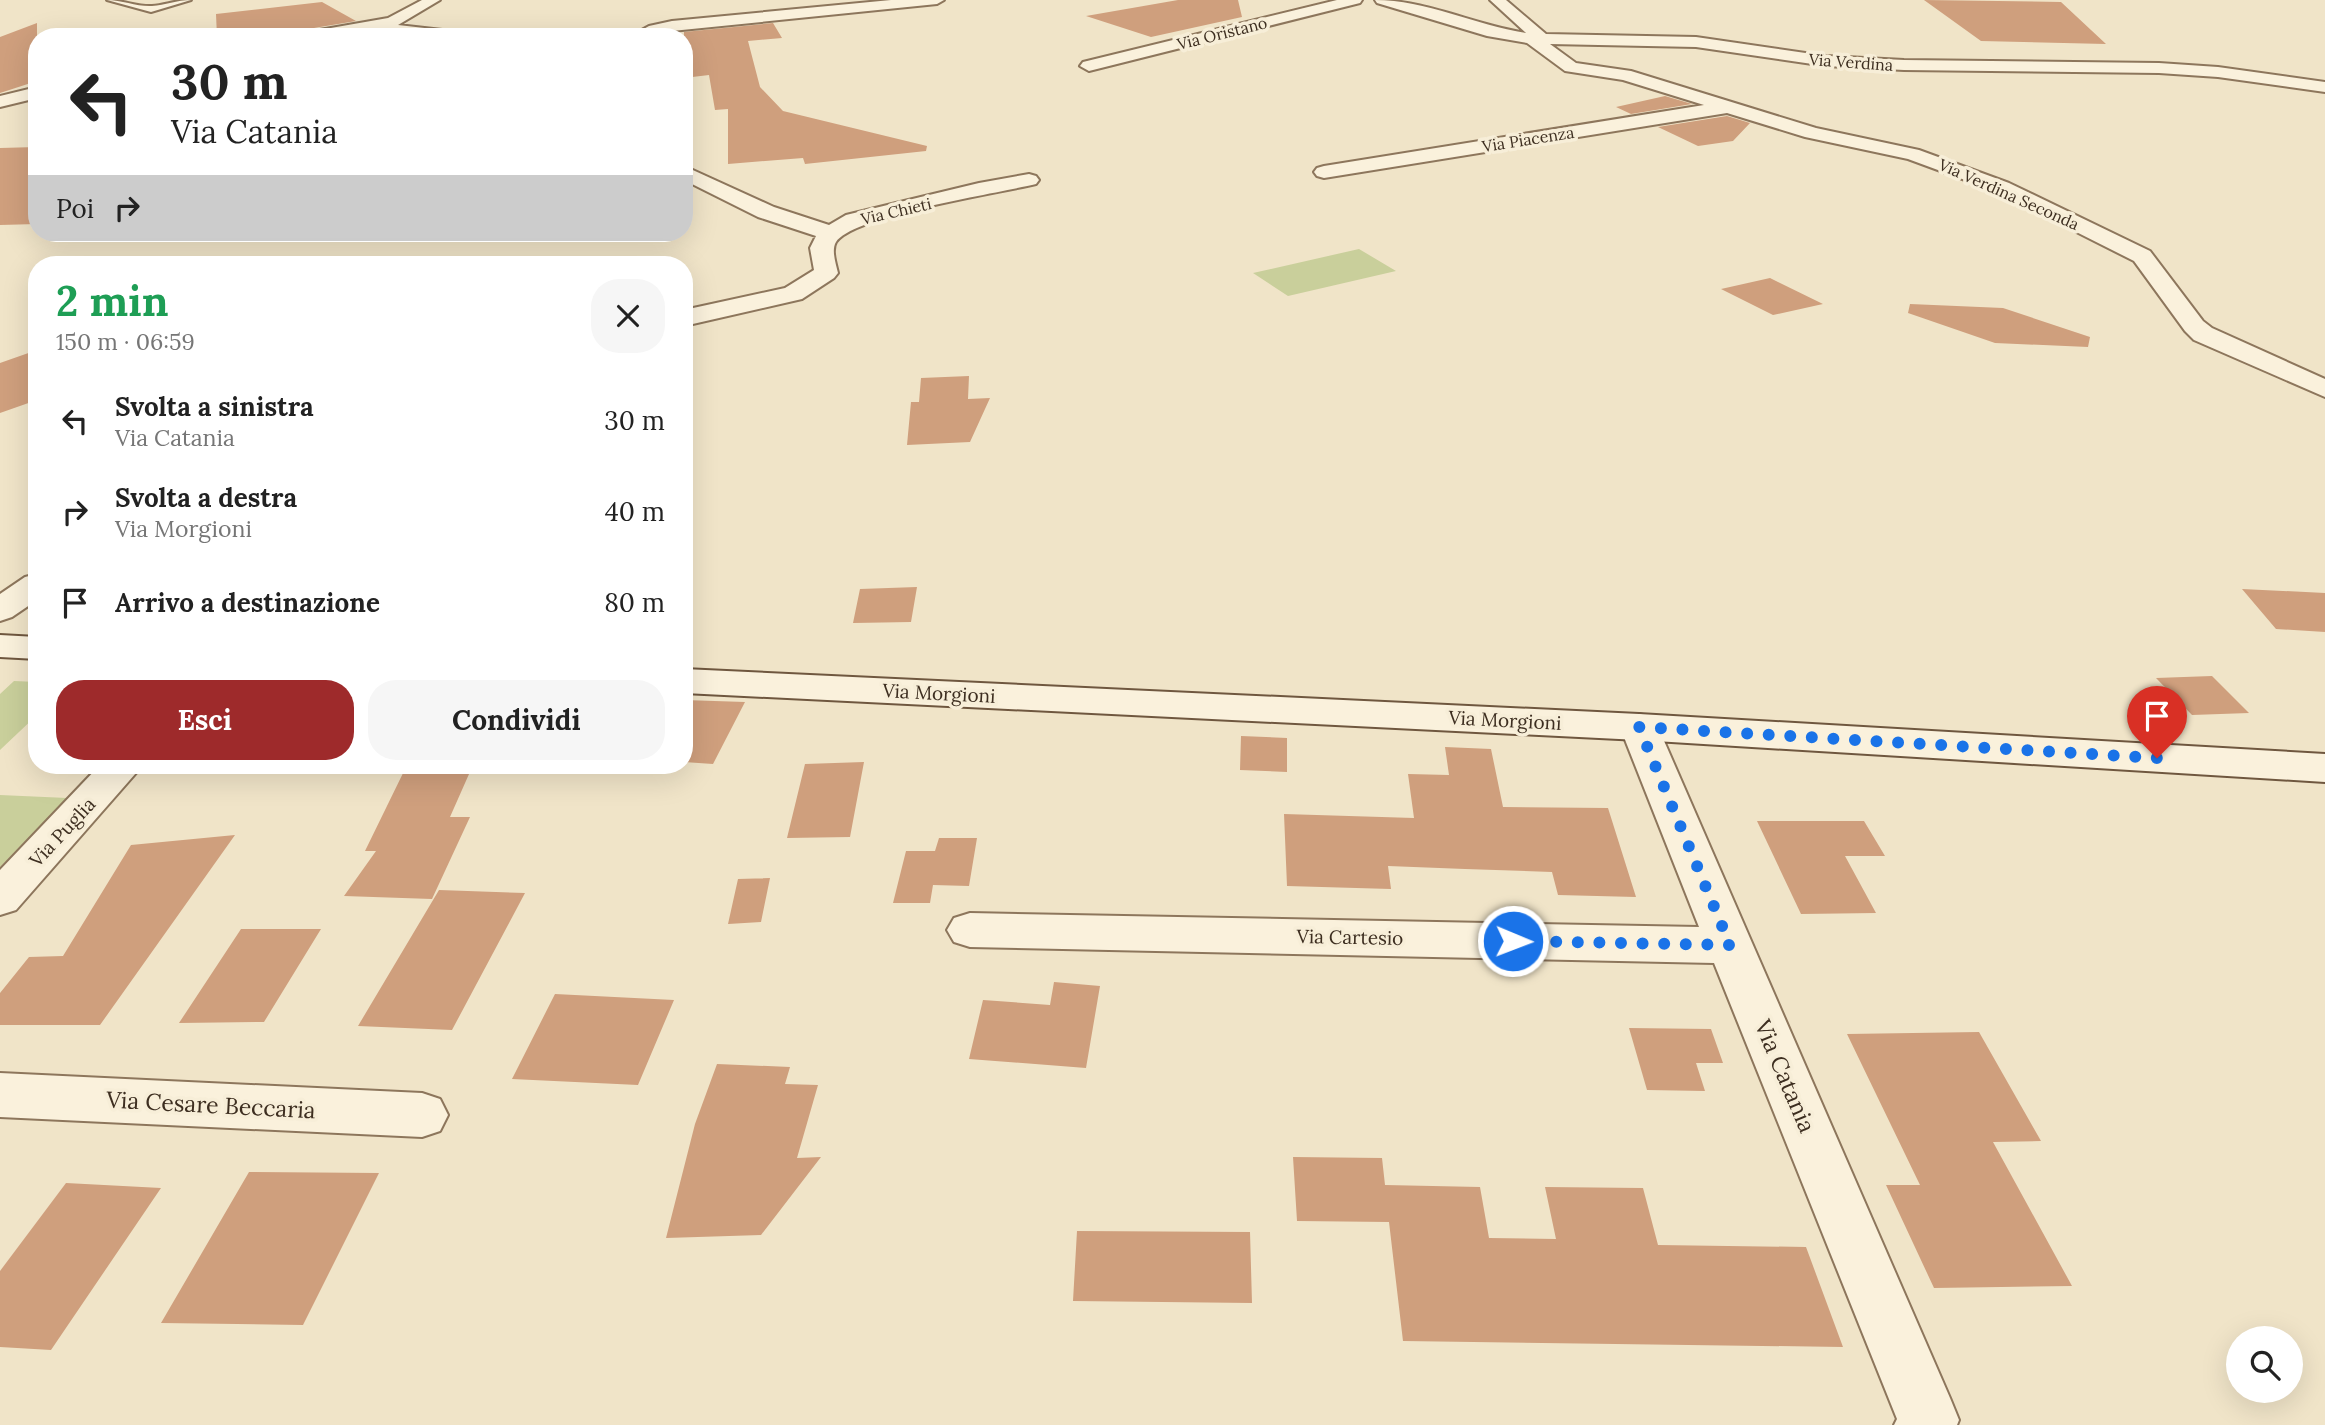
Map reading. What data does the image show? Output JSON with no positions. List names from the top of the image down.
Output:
{
  "streets": {
    "street": [
      "Via Oristano",
      "Via Verdina",
      "Via Piacenza",
      "Via Verdina Seconda",
      "Via Chieti",
      "Via Morgioni",
      "Via Puglia",
      "Via Cartesio",
      "Via Catania",
      "Via Cesare Beccaria"
    ]
  },
  "crossings": [
    ["Via Verdina", "Via Verdina Seconda"],
    ["Via Piacenza", "Via Verdina Seconda"],
    ["Via Morgioni", "Via Catania"],
    ["Via Cartesio", "Via Catania"]
  ],
  "page": {
    "turn": ["30 m", "Via Catania"],
    "then": "Poi",
    "heading": ["2 min", "150 m · 06:59"],
    "list": [
      {
        "name": "Svolta a sinistra",
        "note": "Via Catania",
        "value": "30 m"
      },
      {
        "name": "Svolta a destra",
        "note": "Via Morgioni",
        "value": "40 m"
      },
      {
        "name": "Arrivo a destinazione",
        "value": "80 m"
      }
    ],
    "buttons": ["Esci", "Condividi"]
  }
}
